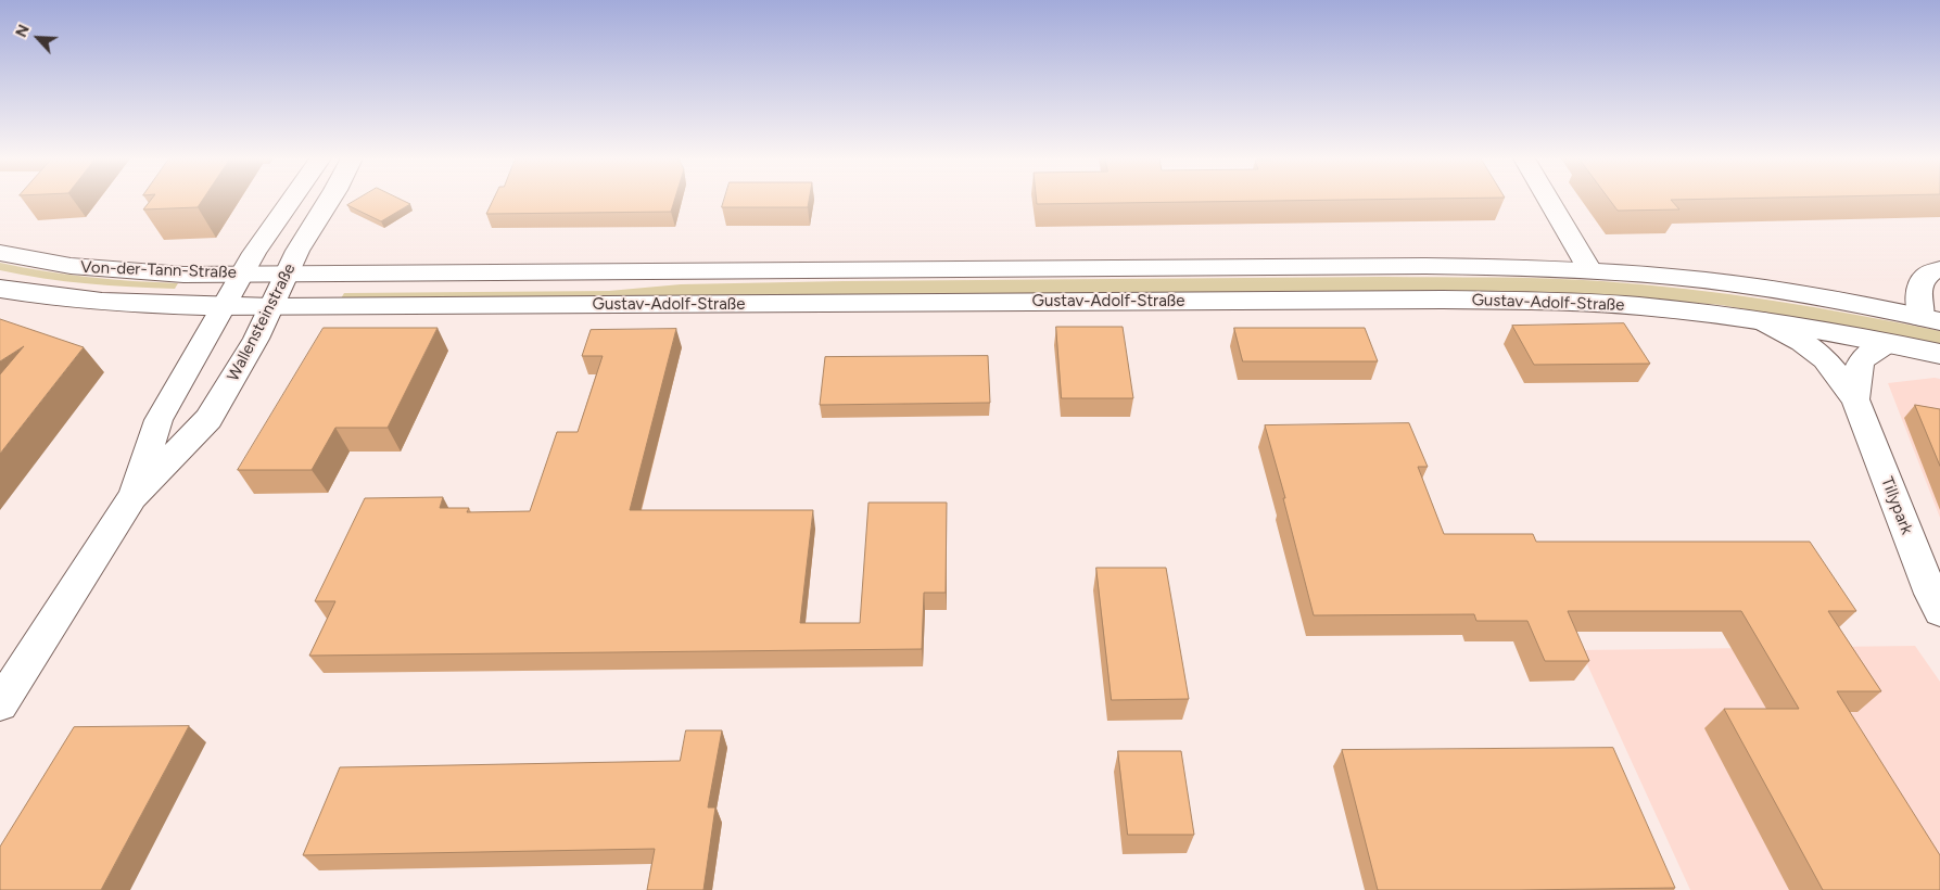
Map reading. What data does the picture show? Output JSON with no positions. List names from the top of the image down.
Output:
{
  "streets": {
    "main road": [
      "Von-der-Tann-Straße",
      "Gustav-Adolf-Straße",
      "Wallensteinstraße",
      "Tillypark"
    ]
  },
  "crossings": [
    ["Von-der-Tann-Straße", "Gustav-Adolf-Straße"],
    ["Von-der-Tann-Straße", "Wallensteinstraße"],
    ["Gustav-Adolf-Straße", "Wallensteinstraße"],
    ["Gustav-Adolf-Straße", "Tillypark"]
  ],
  "north": "top left"
}
